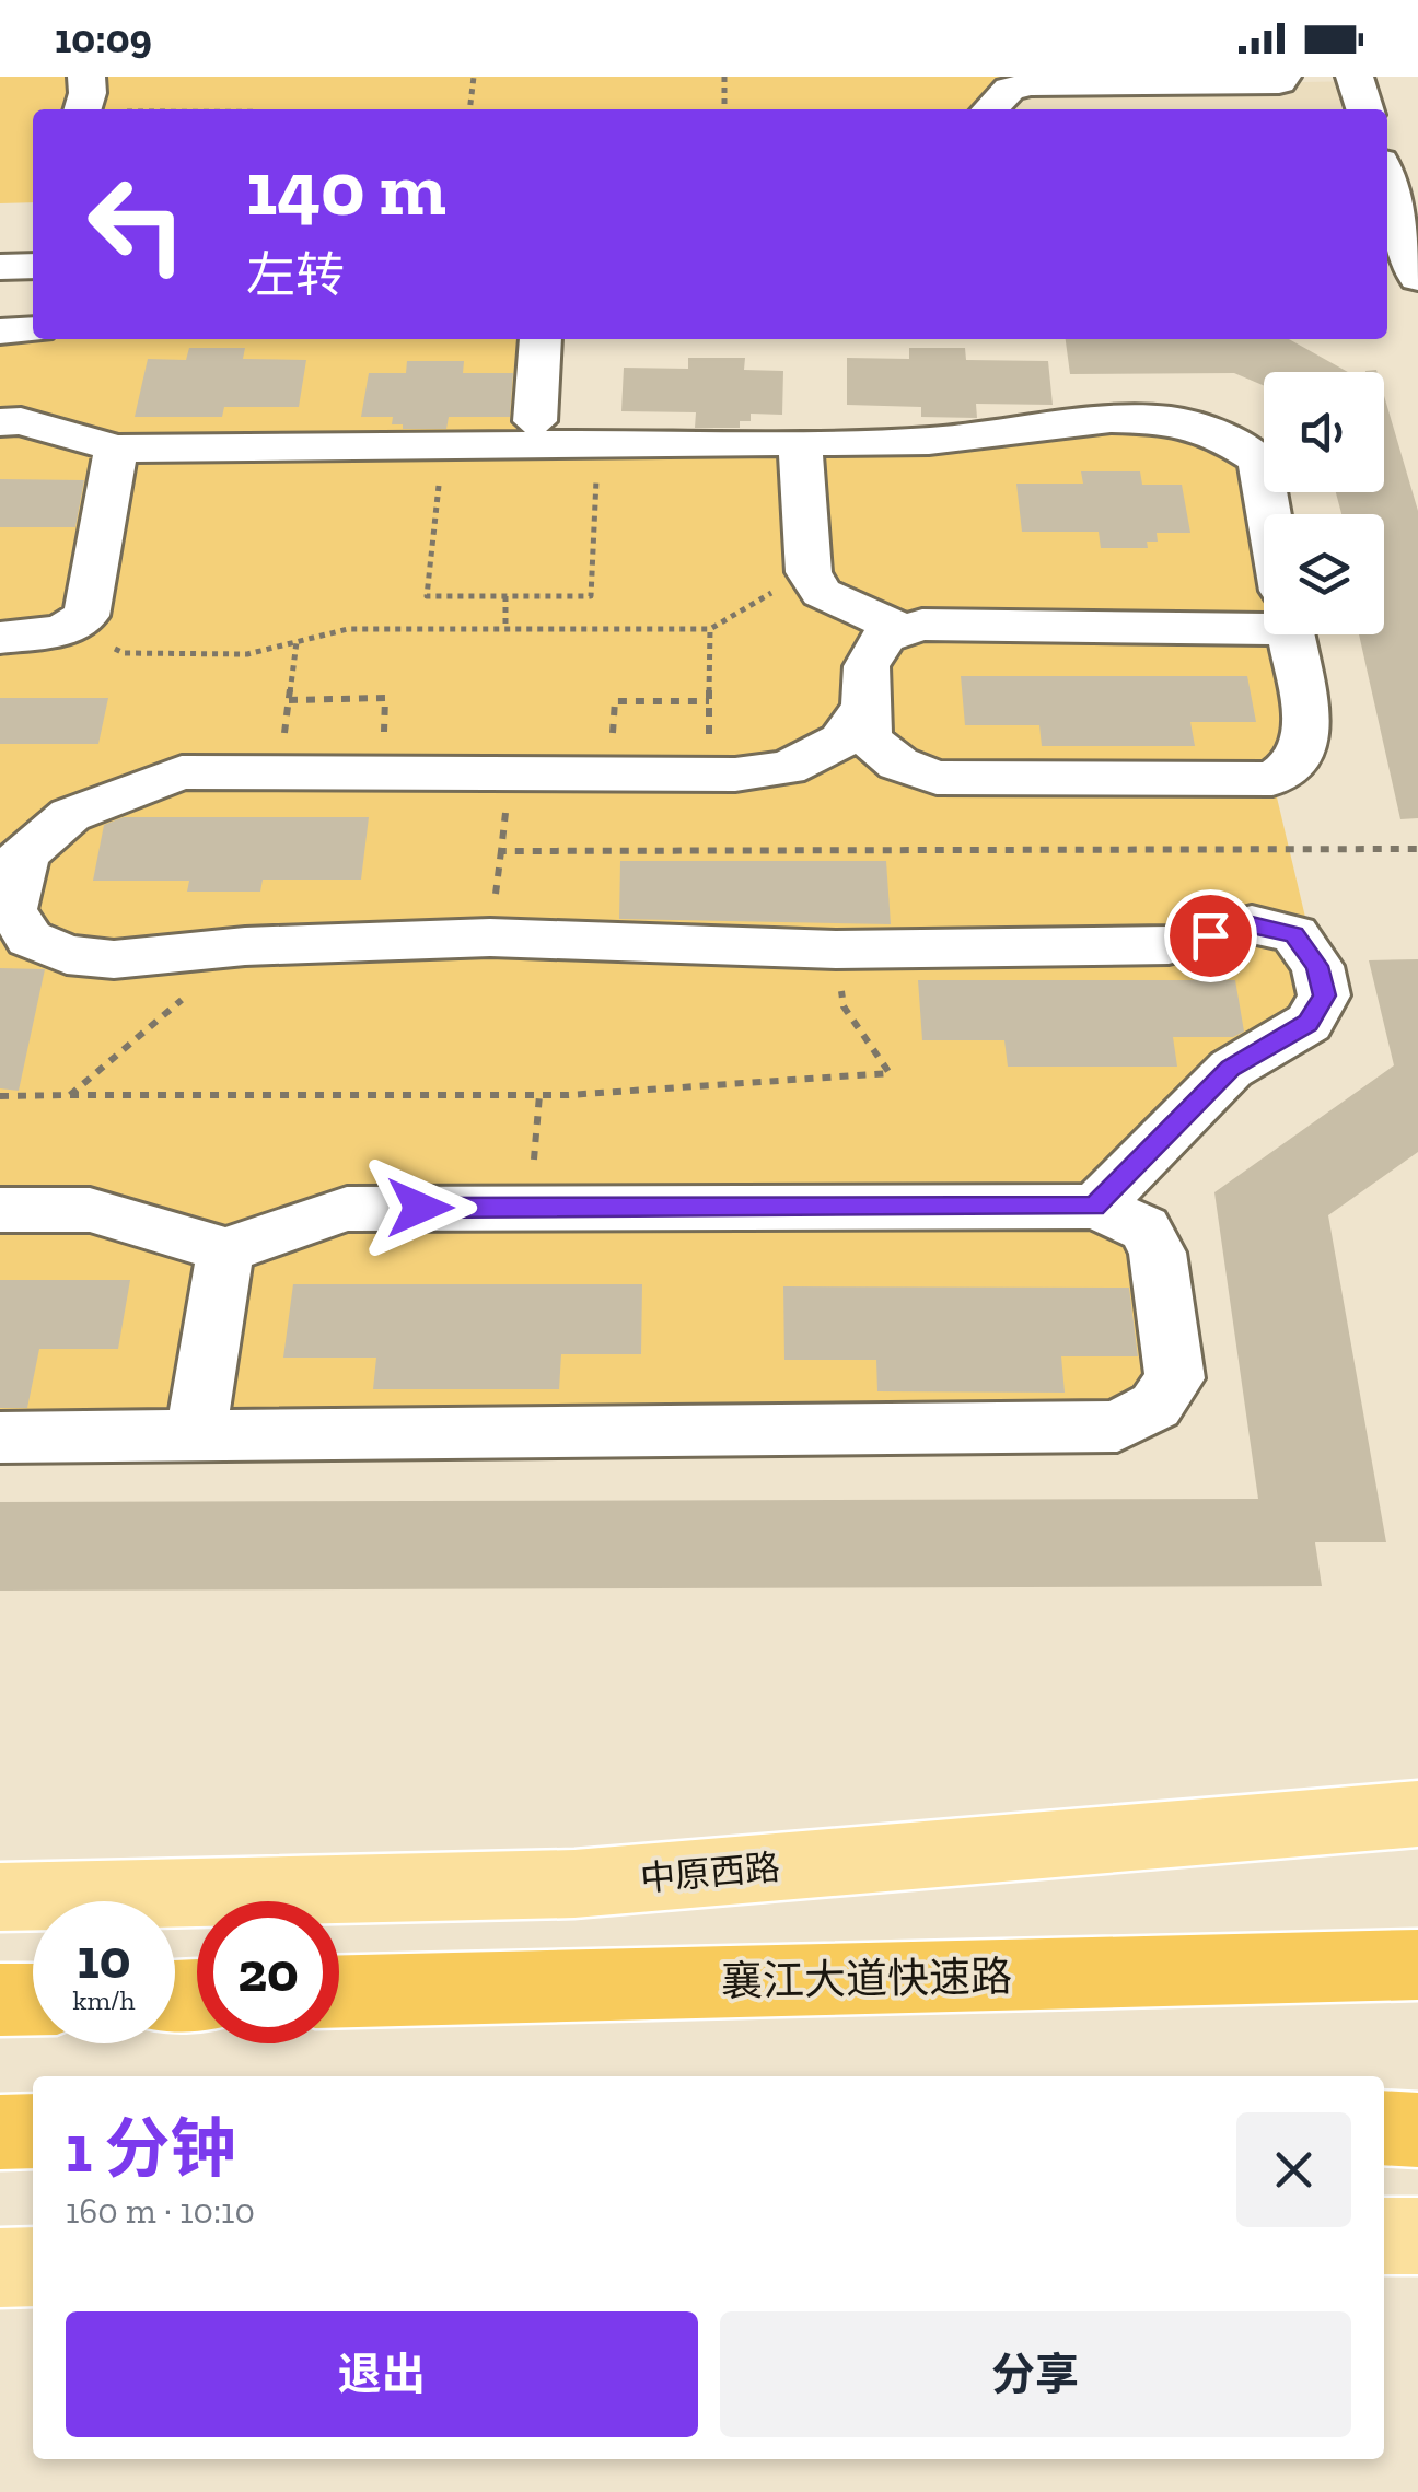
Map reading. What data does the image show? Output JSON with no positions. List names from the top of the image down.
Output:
{
  "streets": {
    "highway": ["襄江大道快速路"],
    "main road": ["中原西路"]
  },
  "page": {
    "status": "10:09",
    "turn": ["140 m", "左转"],
    "speed": "10 km/h",
    "limit": "20",
    "heading": ["1 分钟", "160 m · 10:10"],
    "buttons": ["退出", "分享"]
  }
}
